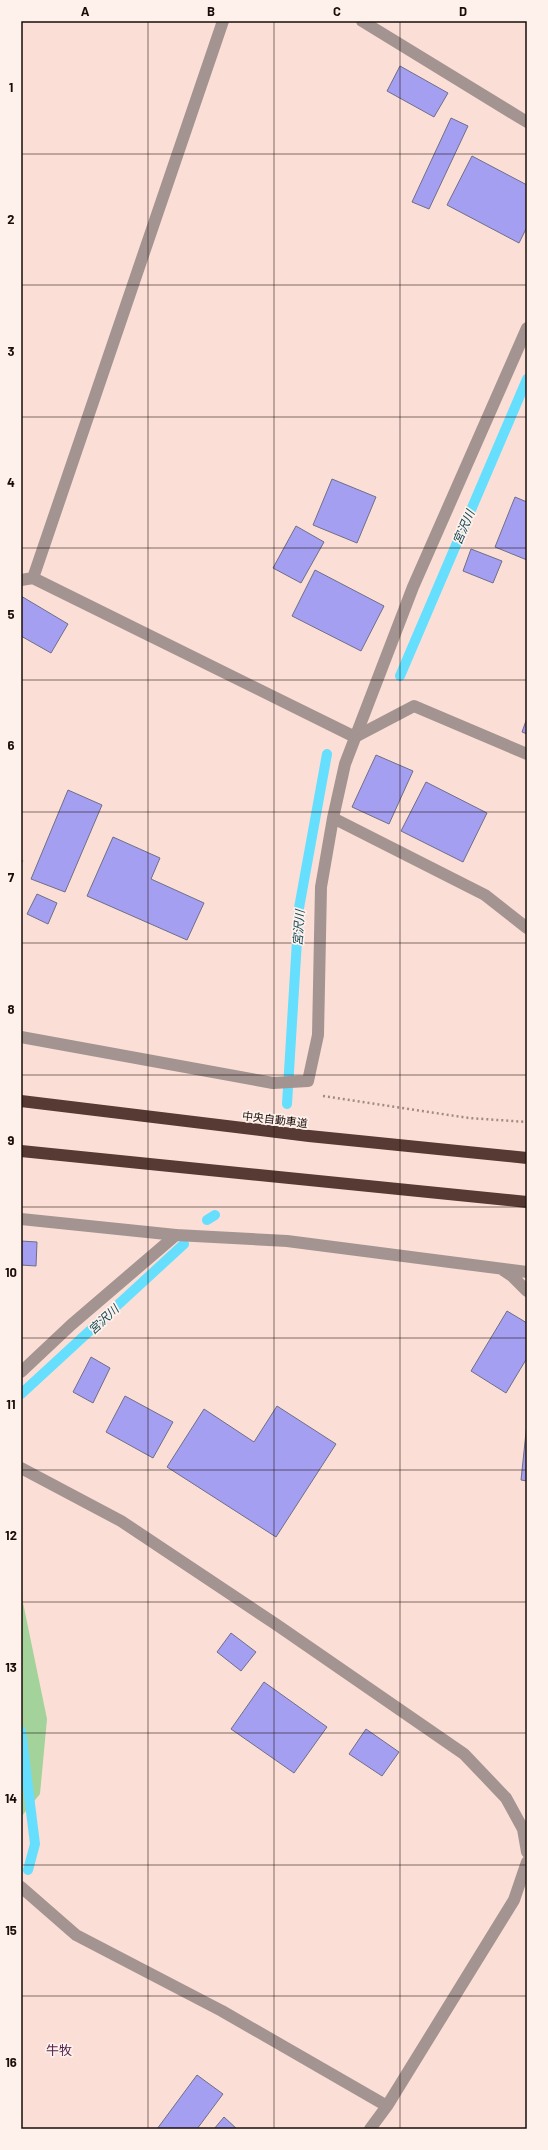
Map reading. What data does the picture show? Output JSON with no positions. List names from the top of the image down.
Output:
{
  "streets": {
    "highway": ["中央自動車道"]
  },
  "districts": ["牛牧"],
  "water": ["宮沢川"],
  "grid": {
    "columns": [
      "A",
      "B",
      "C",
      "D"
    ],
    "rows": [
      "1",
      "2",
      "3",
      "4",
      "5",
      "6",
      "7",
      "8",
      "9",
      "10",
      "11",
      "12",
      "13",
      "14",
      "15",
      "16"
    ]
  }
}
